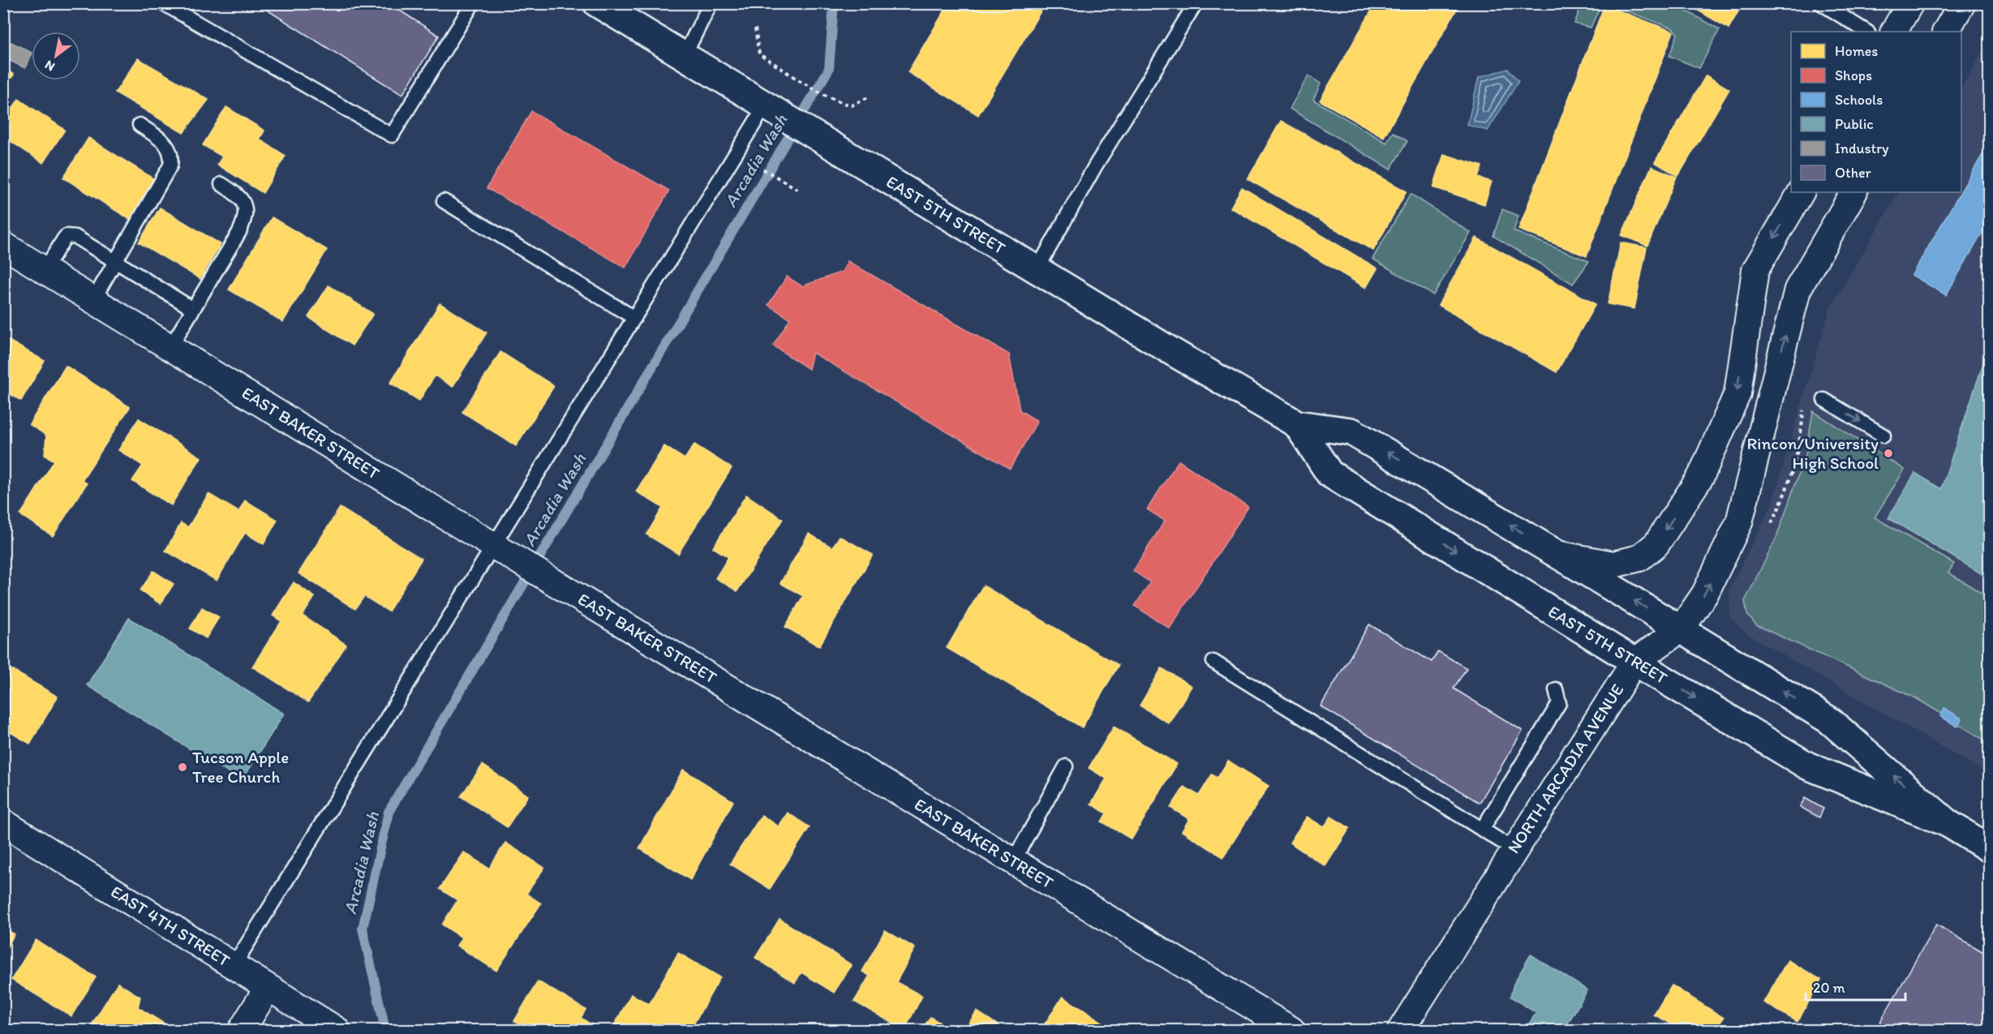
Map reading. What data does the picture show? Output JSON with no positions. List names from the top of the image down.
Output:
{
  "streets": {
    "street": [
      "EAST 5TH STREET",
      "EAST BAKER STREET",
      "NORTH ARCADIA AVENUE",
      "EAST 4TH STREET"
    ]
  },
  "crossings": [
    ["EAST 5TH STREET", "NORTH ARCADIA AVENUE"]
  ],
  "one_way": ["NORTH ARCADIA AVENUE"],
  "water": ["Arcadia Wash"],
  "places": ["Rincon/University High School", "Tucson Apple Tree Church"],
  "legend": [
    "Homes",
    "Shops",
    "Schools",
    "Public",
    "Industry",
    "Other"
  ],
  "scale_bar": "20 m",
  "north": "bottom left"
}
